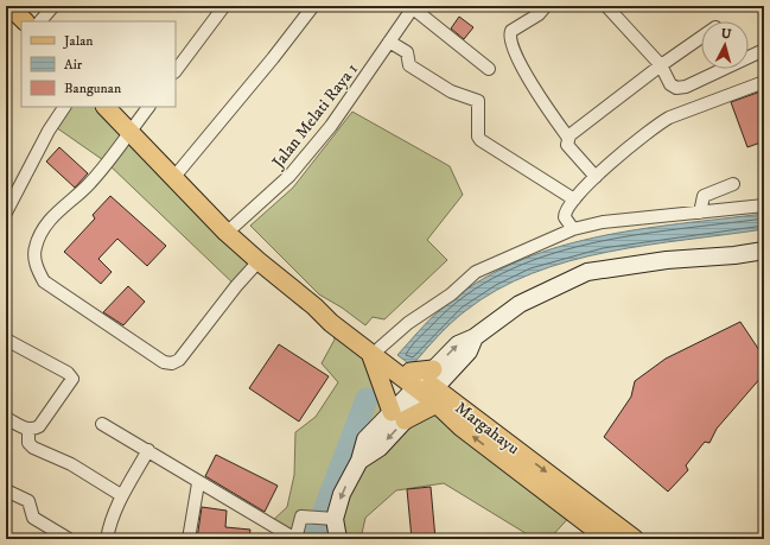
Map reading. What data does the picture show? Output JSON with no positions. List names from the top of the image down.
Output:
{
  "streets": {
    "main road": ["Margahayu"],
    "street": ["Jalan Melati Raya 1"]
  },
  "legend": ["Jalan", "Air", "Bangunan"],
  "north": "top"
}
